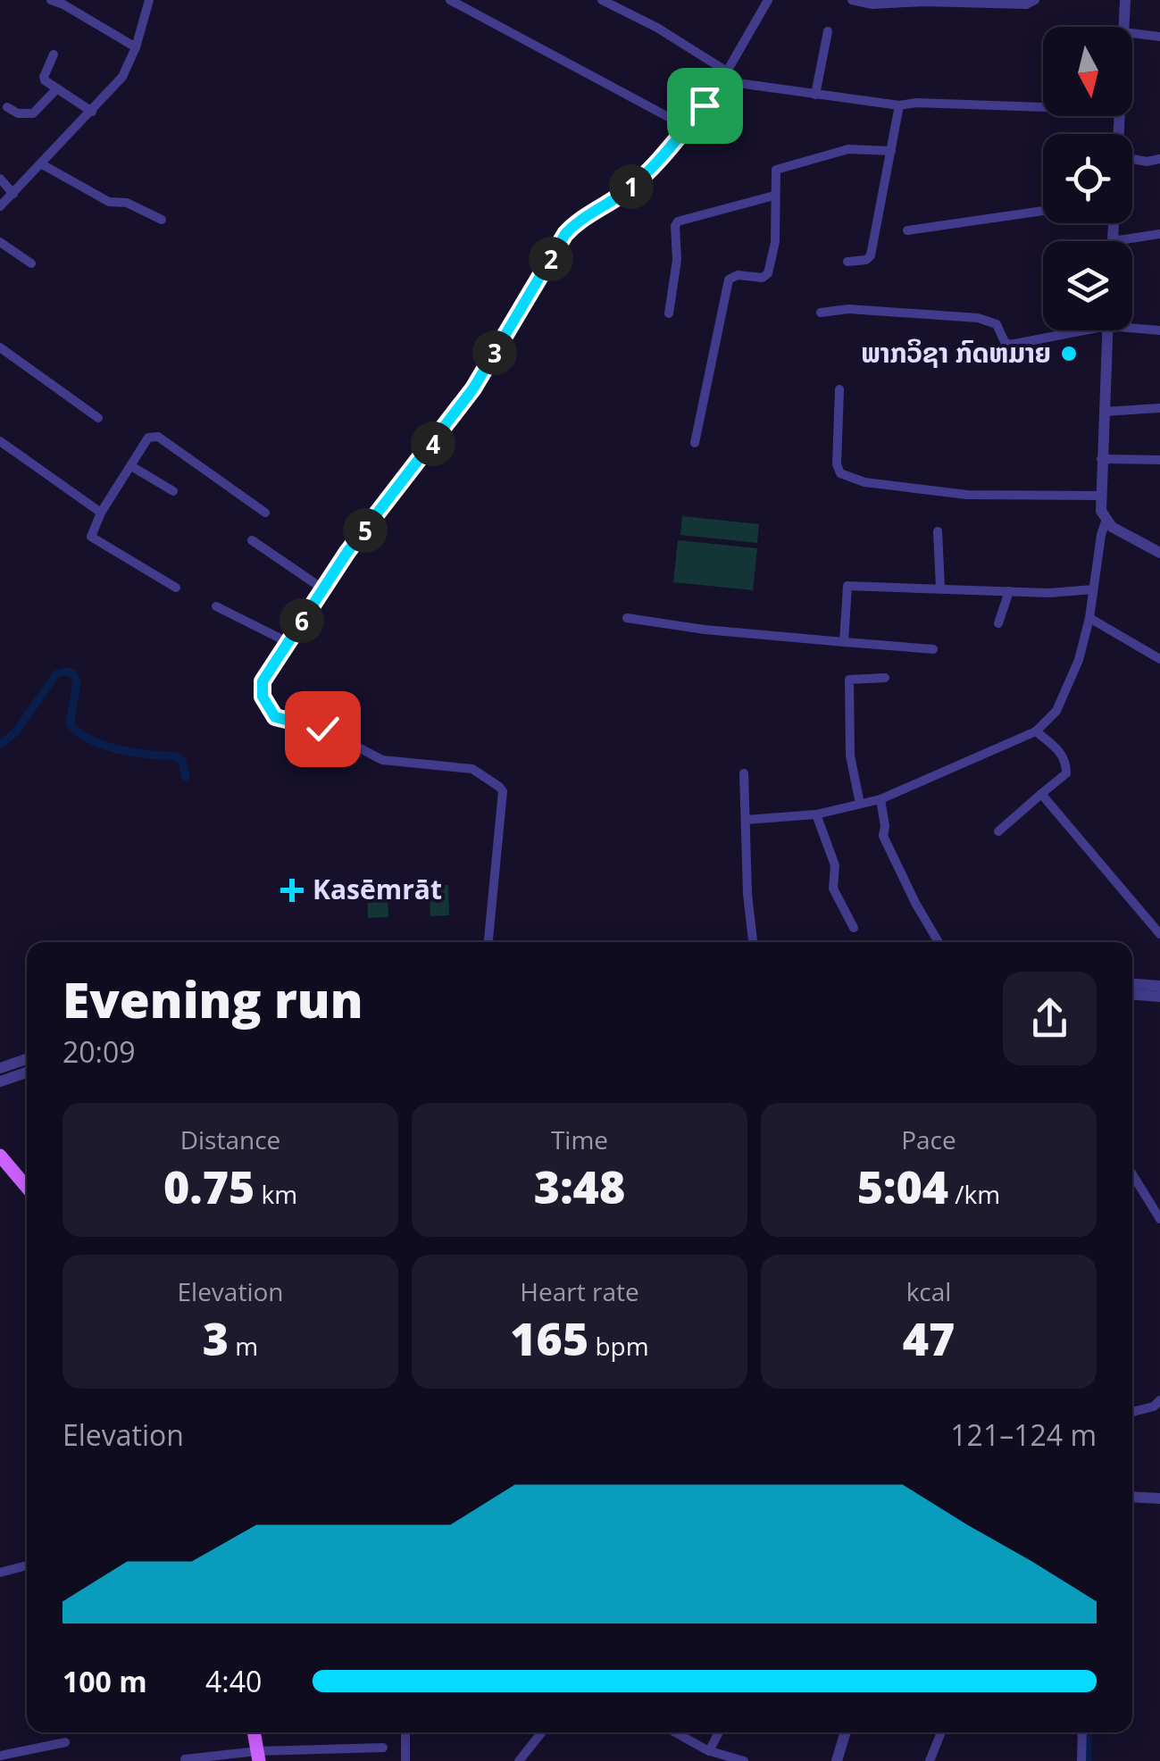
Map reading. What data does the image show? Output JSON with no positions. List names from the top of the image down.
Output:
{
  "places": {
    "other": ["ພາກວິຊາ ກົດຫມາຍ"],
    "health": ["Kasēmrāt"]
  },
  "north": "bottom",
  "page": {
    "pins": [
      "1",
      "2",
      "3",
      "4",
      "5",
      "6"
    ],
    "heading": ["Evening run", "20:09"],
    "stats": [
      ["Distance", "0.75 km"],
      ["Time", "3:48"],
      ["Pace", "5:04 /km"],
      ["Elevation", "3 m"],
      ["Heart rate", "165 bpm"],
      ["kcal", "47"]
    ],
    "chart": ["Elevation", "121–124 m"],
    "list": [
      {
        "name": "100 m",
        "note": "4:40"
      }
    ]
  }
}
